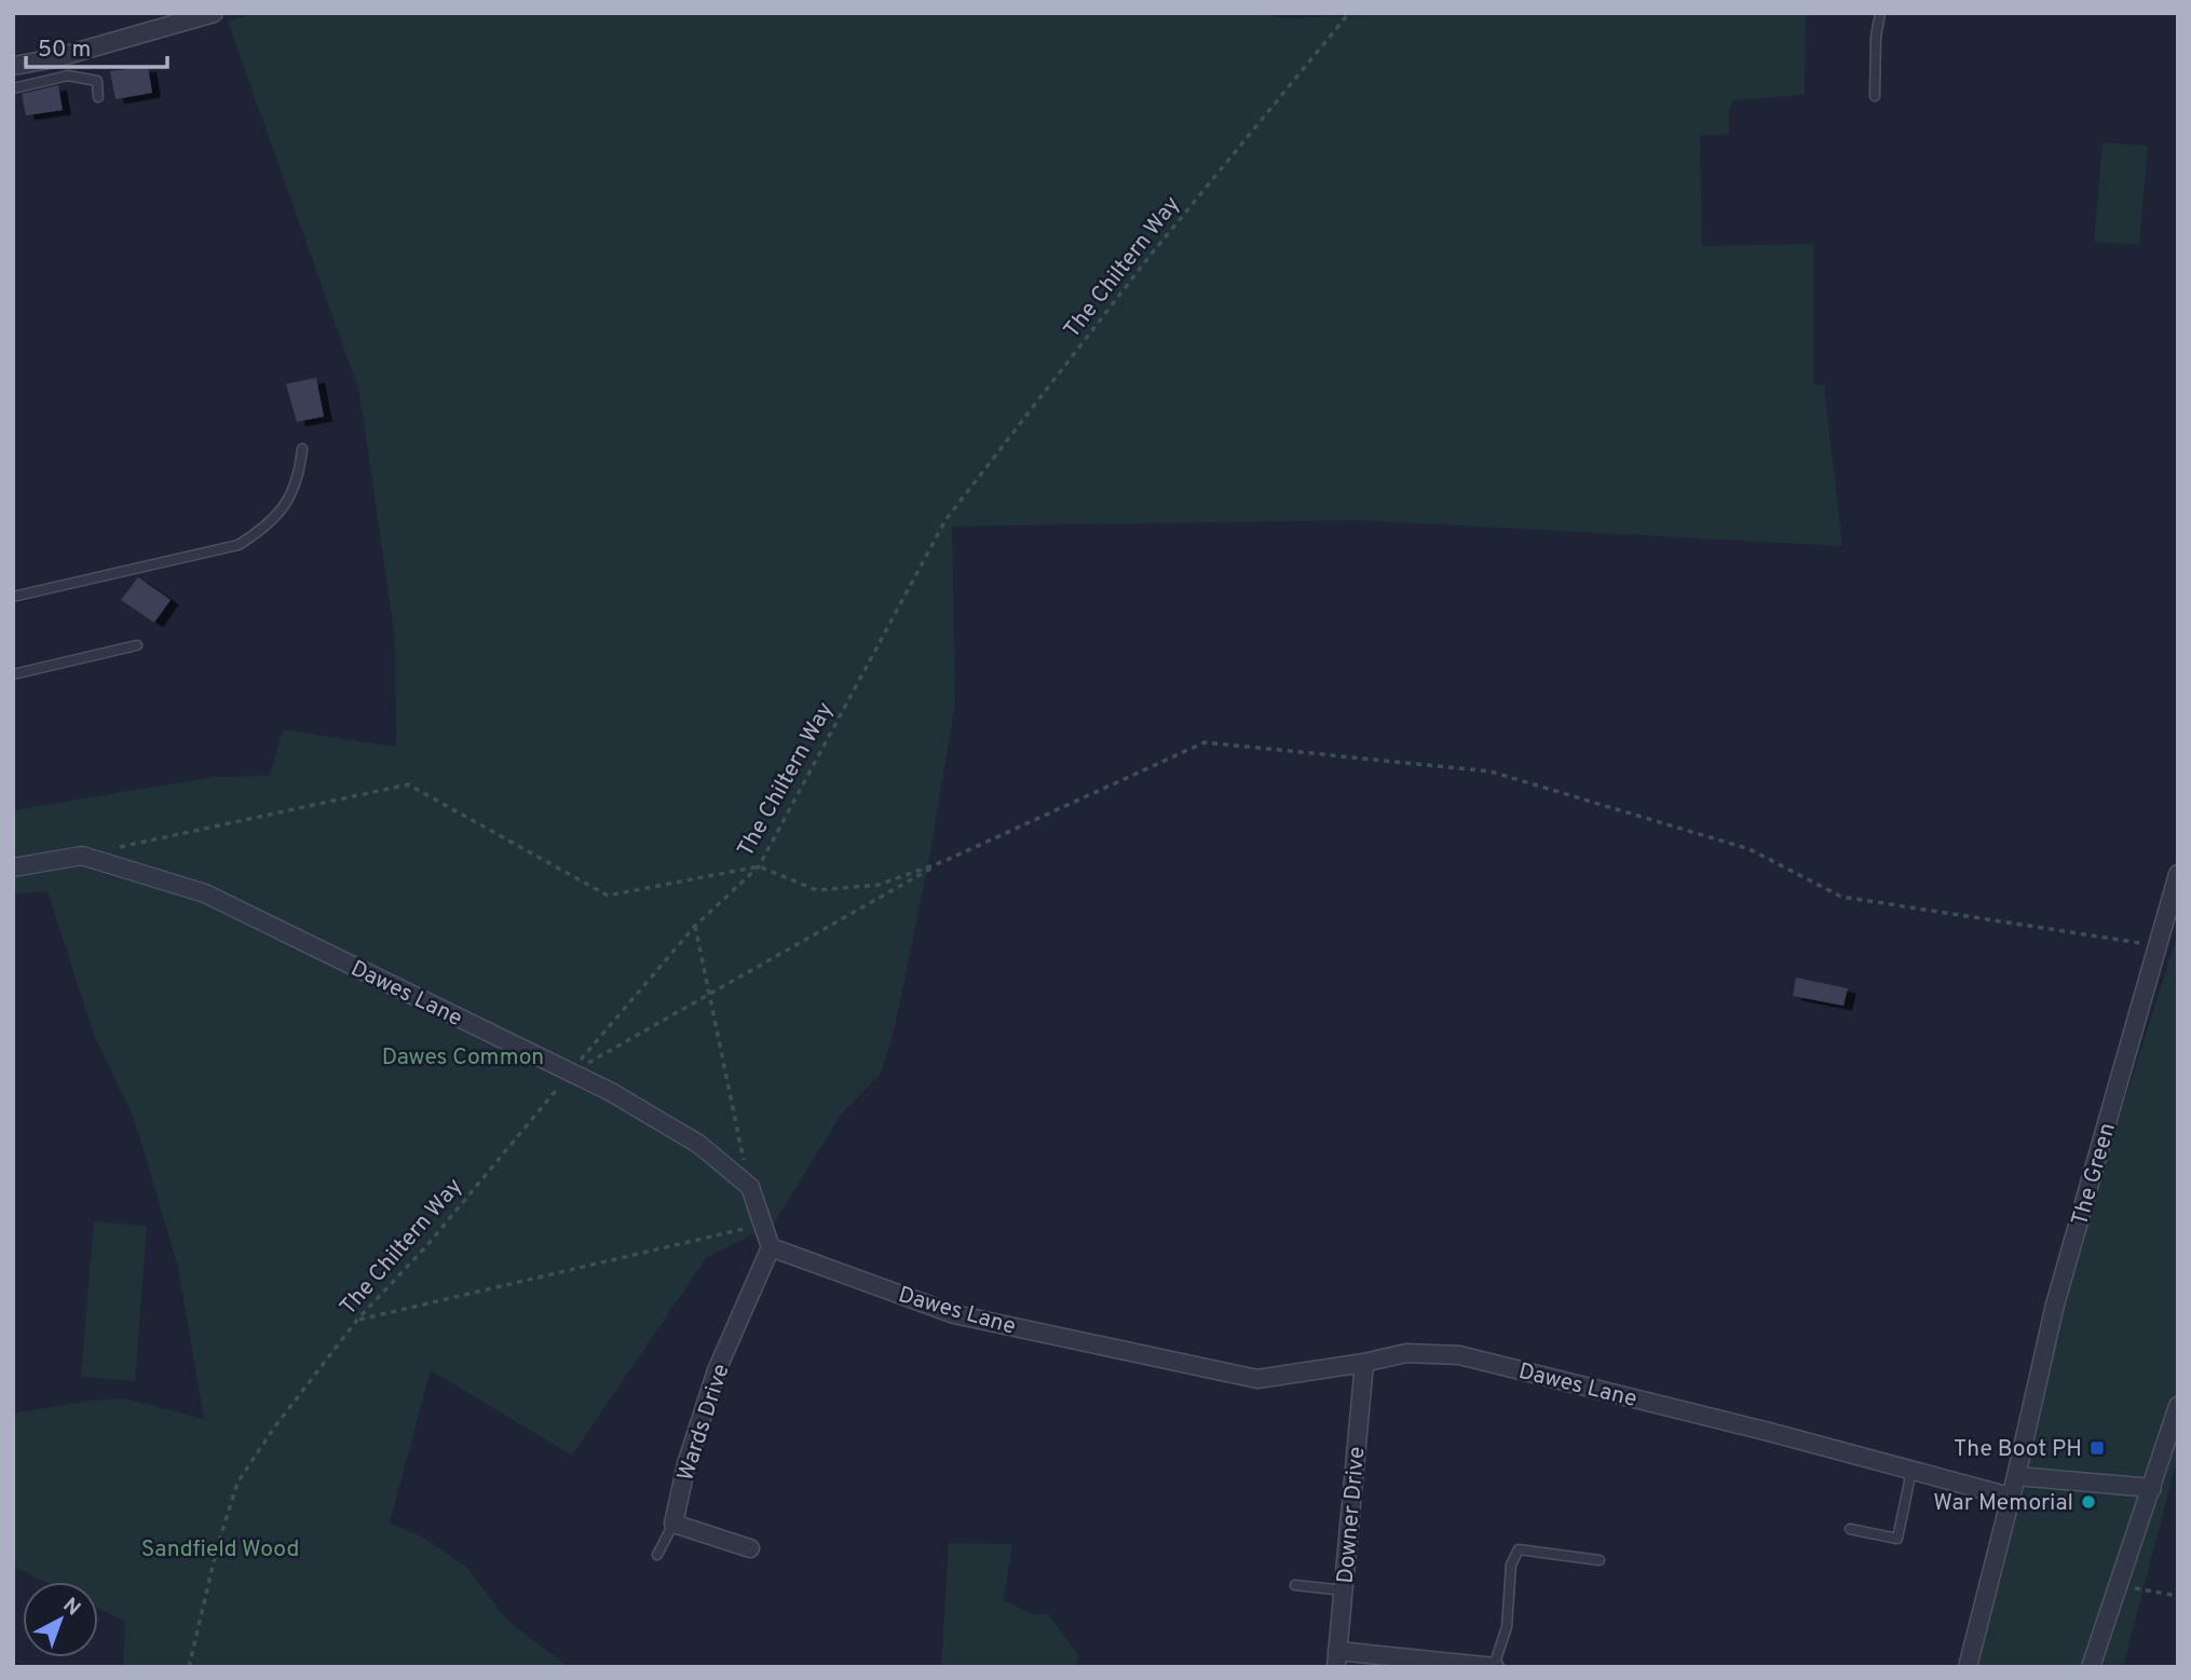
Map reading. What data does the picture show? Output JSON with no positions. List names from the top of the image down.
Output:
{
  "streets": {
    "street": [
      "Dawes Lane",
      "The Green",
      "Wards Drive",
      "Downer Drive"
    ],
    "path": ["The Chiltern Way"]
  },
  "crossings": [
    ["The Chiltern Way", "Dawes Lane"],
    ["Dawes Lane", "The Green"],
    ["Dawes Lane", "Wards Drive"],
    ["Dawes Lane", "Downer Drive"]
  ],
  "parks": ["Dawes Common", "Sandfield Wood"],
  "places": {
    "transit": ["The Boot PH"],
    "other": ["War Memorial"]
  },
  "scale_bar": "50 m",
  "north": "top right"
}
